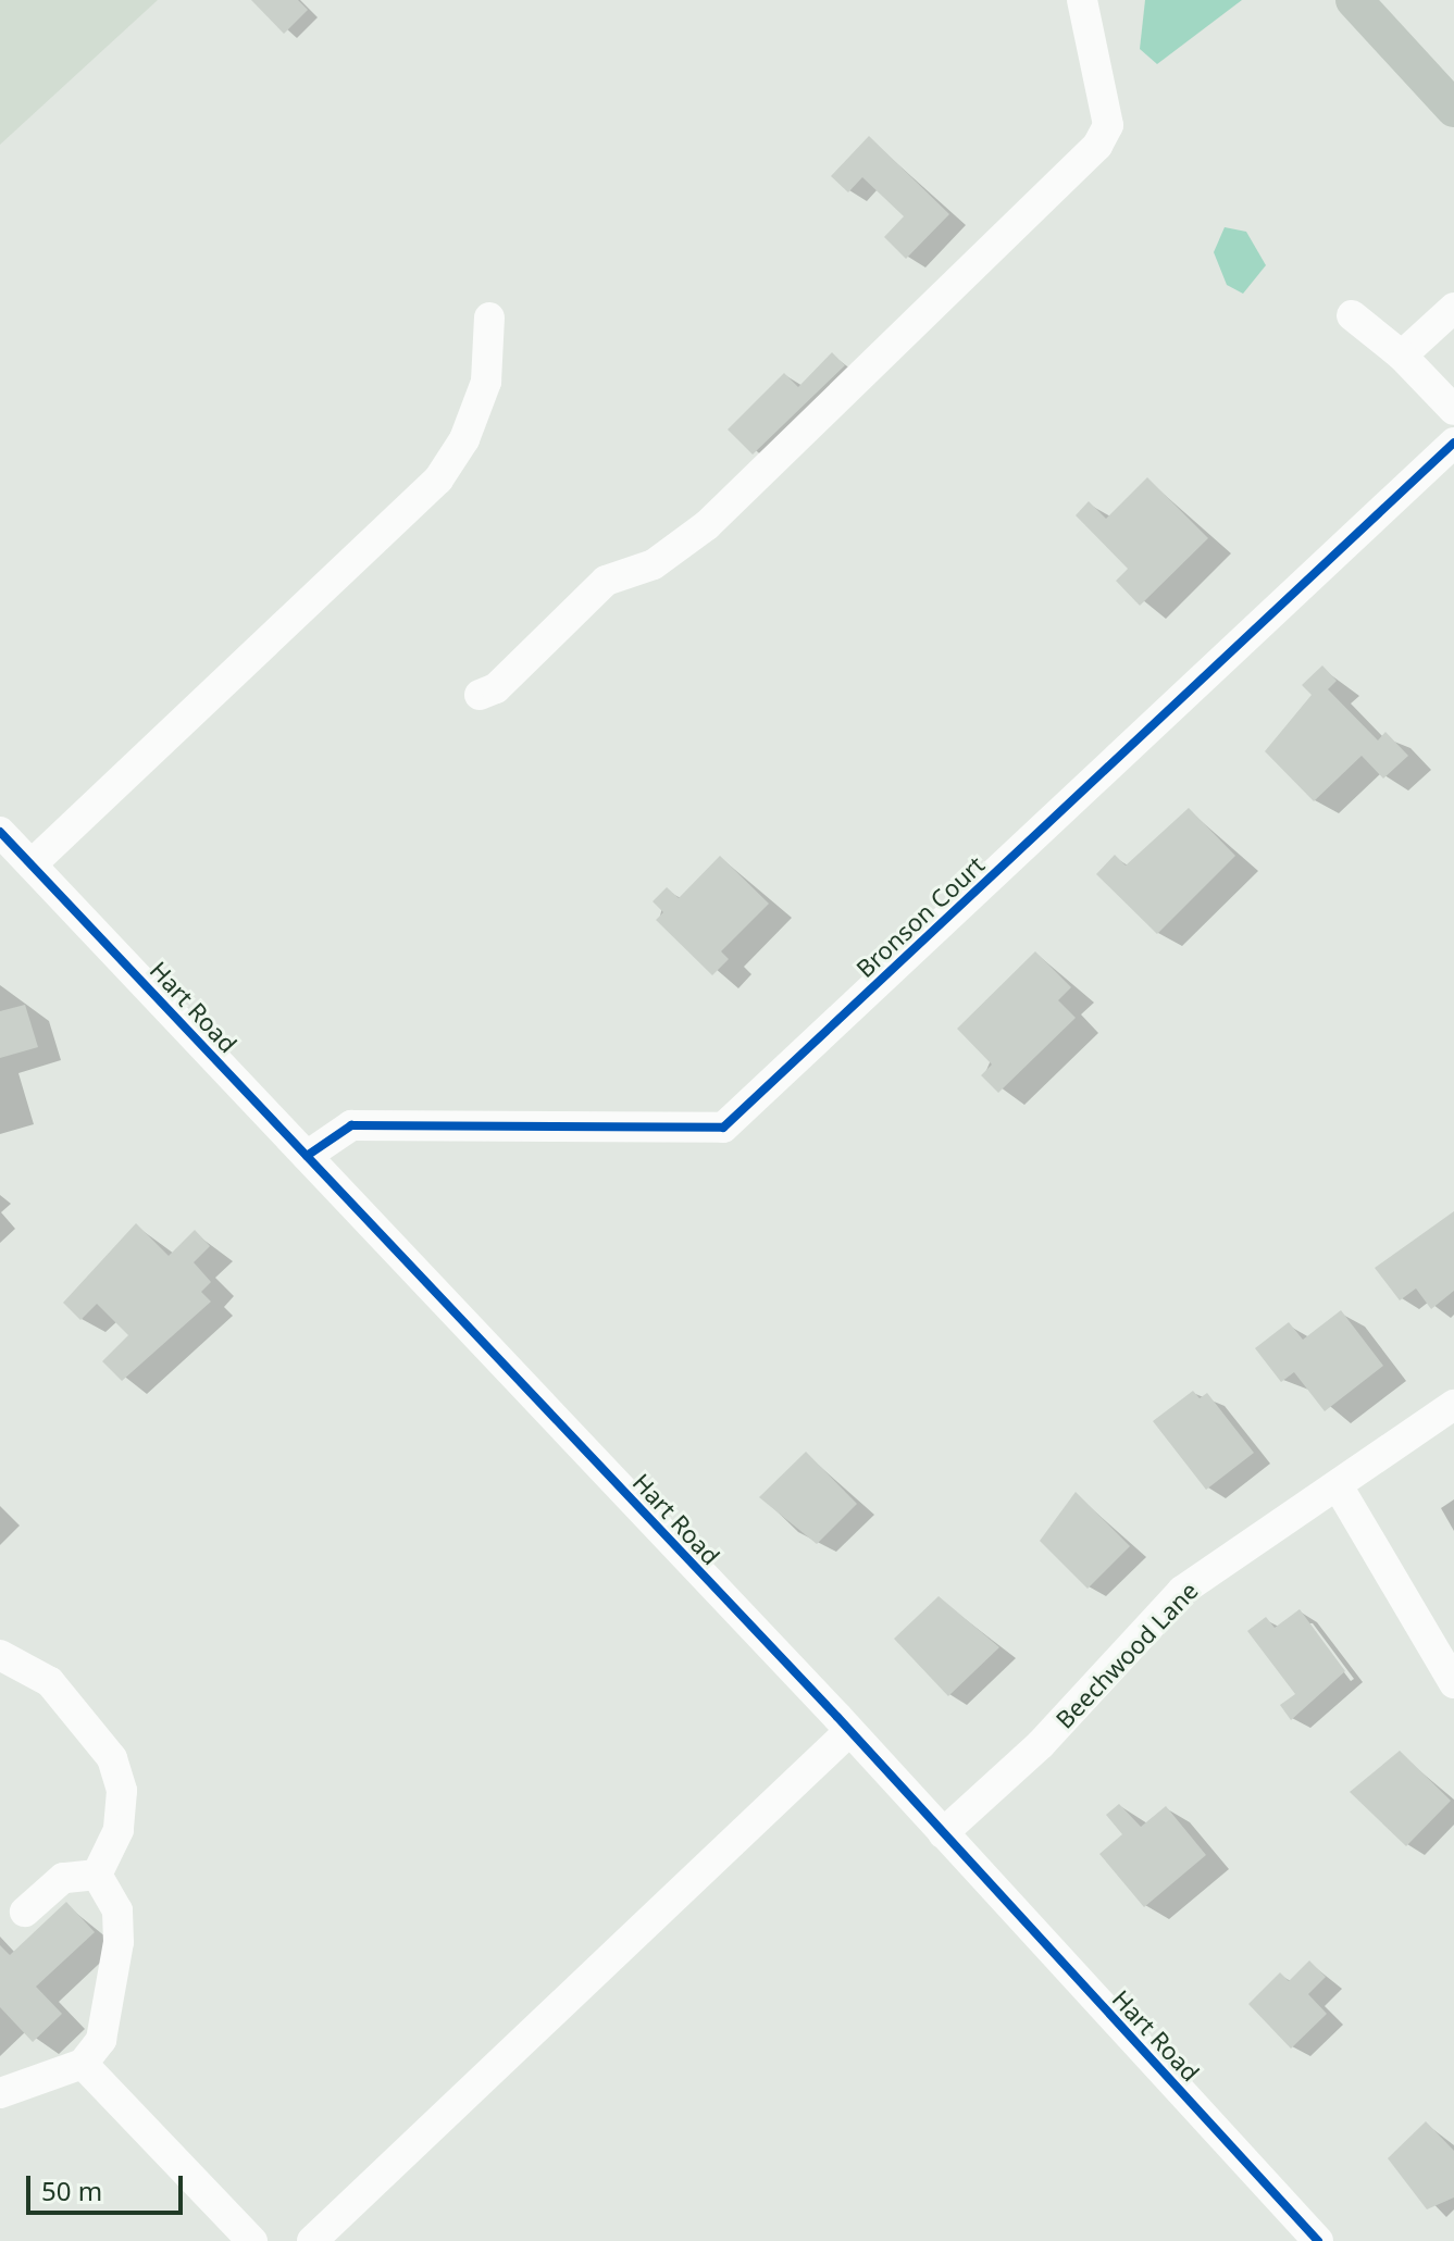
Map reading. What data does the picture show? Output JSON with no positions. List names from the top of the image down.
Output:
{
  "streets": {
    "street": ["Bronson Court", "Hart Road", "Beechwood Lane"]
  },
  "crossings": [
    ["Bronson Court", "Hart Road"],
    ["Hart Road", "Beechwood Lane"]
  ],
  "scale_bar": "50 m"
}
